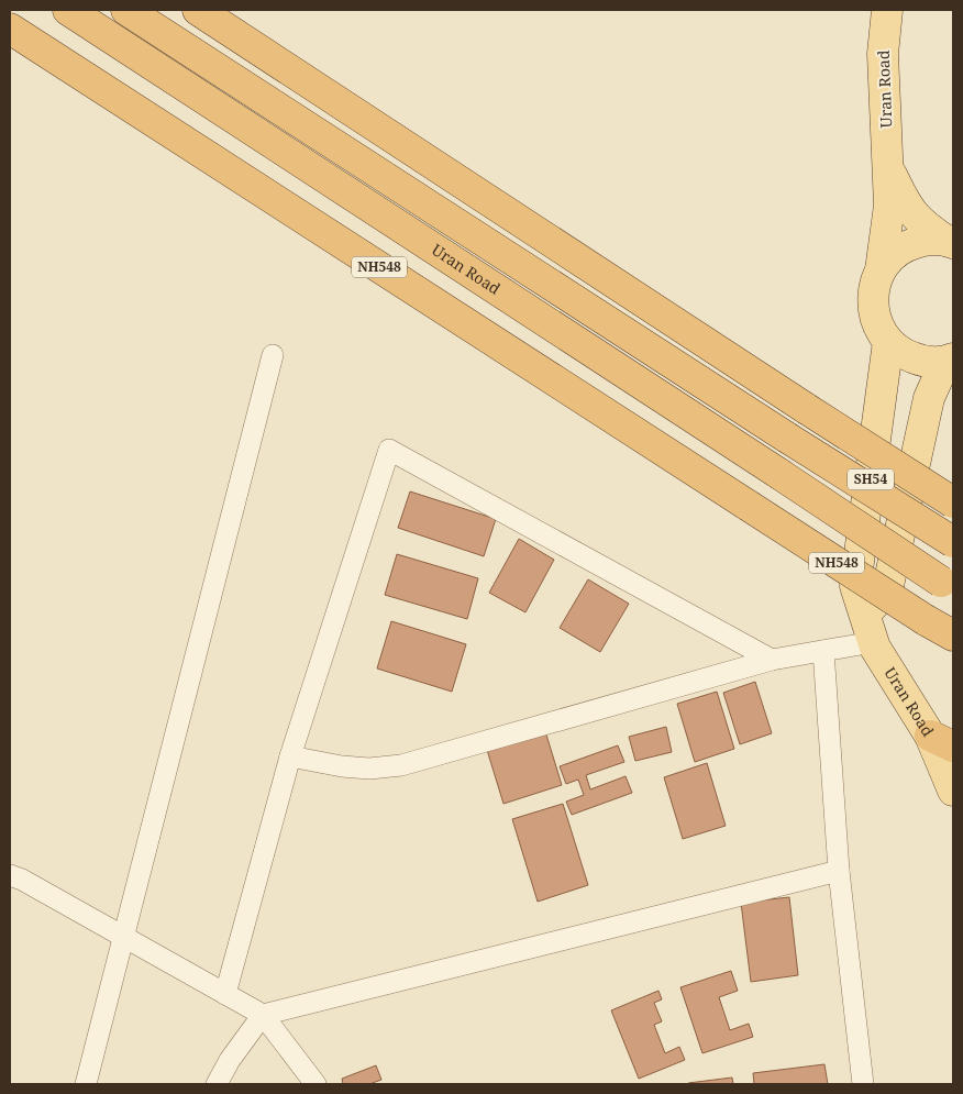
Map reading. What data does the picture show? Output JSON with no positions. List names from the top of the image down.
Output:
{
  "streets": {
    "highway": ["Uran Road", "NH548"],
    "main road": ["SH54"]
  }
}
